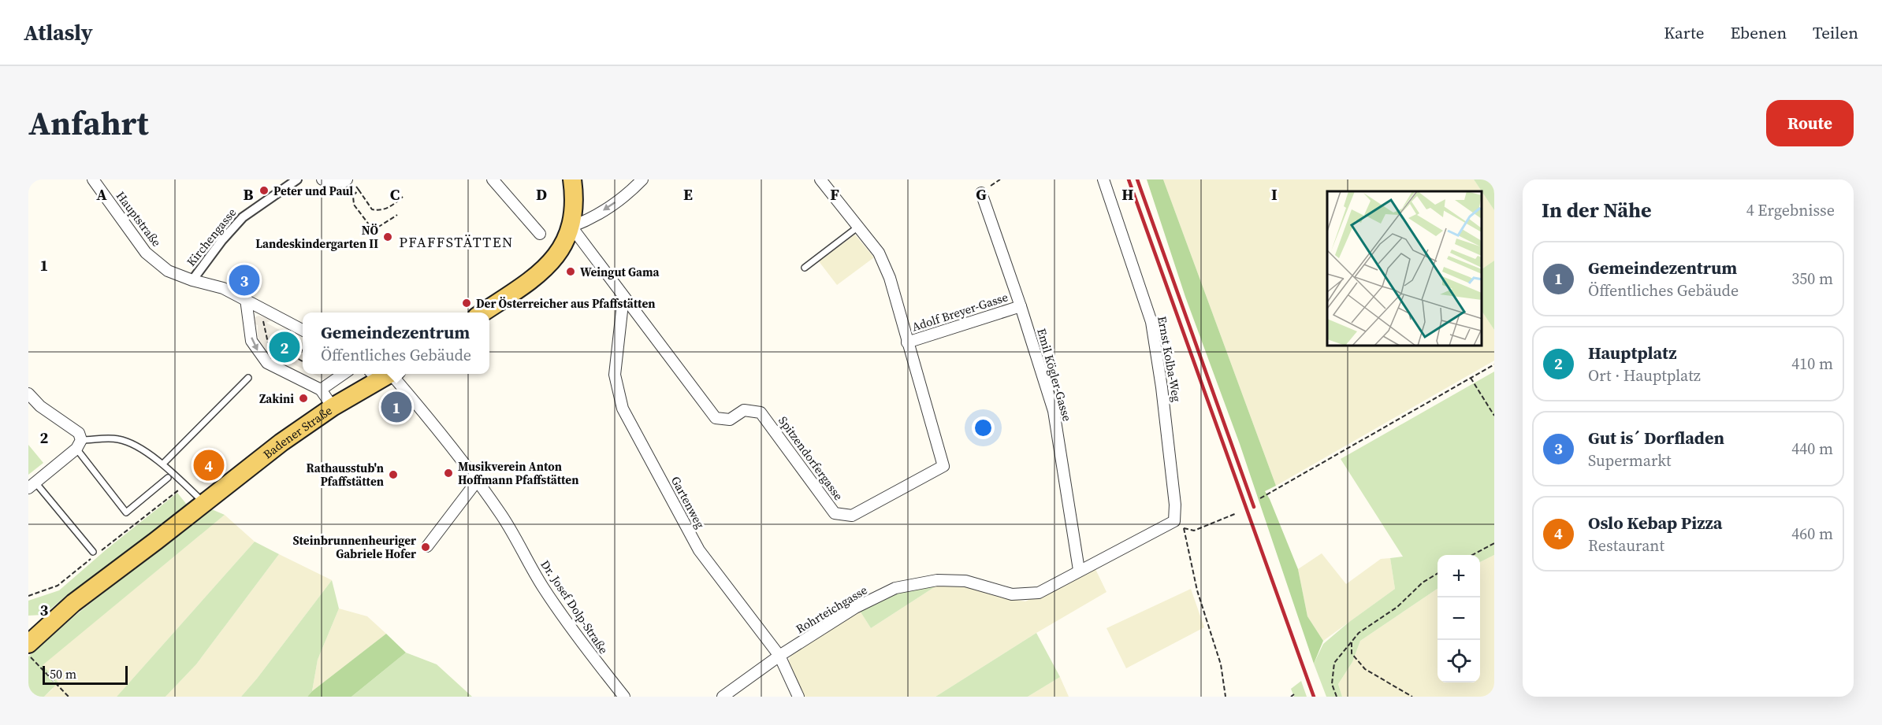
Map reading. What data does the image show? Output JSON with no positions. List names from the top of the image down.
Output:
{
  "streets": {
    "main road": ["Badener Straße"],
    "street": [
      "Hauptstraße",
      "Kirchengasse",
      "Adolf Breyer-Gasse",
      "Ernst Kolba-Weg",
      "Emil Kögler-Gasse",
      "Spitzendorfergasse",
      "Gartenweg",
      "Dr. Josef Dolp-Straße",
      "Rohrteichgasse"
    ]
  },
  "crossings": [
    ["Hauptstraße", "Kirchengasse"],
    ["Adolf Breyer-Gasse", "Emil Kögler-Gasse"],
    ["Adolf Breyer-Gasse", "Spitzendorfergasse"],
    ["Ernst Kolba-Weg", "Rohrteichgasse"],
    ["Emil Kögler-Gasse", "Rohrteichgasse"],
    ["Badener Straße", "Dr. Josef Dolp-Straße"],
    ["Spitzendorfergasse", "Gartenweg"],
    ["Gartenweg", "Rohrteichgasse"]
  ],
  "districts": ["PFAFFSTÄTTEN"],
  "places": [
    "Peter und Paul",
    "NÖ Landeskindergarten II",
    "Weingut Gama",
    "Der Österreicher aus Pfaffstätten",
    "Zakini",
    "Musikverein Anton Hoffmann Pfaffstätten",
    "Rathausstub'n Pfaffstätten",
    "Steinbrunnenheuriger Gabriele Hofer"
  ],
  "scale_bar": "50 m",
  "page": {
    "header": "Atlasly",
    "nav": ["Karte", "Ebenen", "Teilen"],
    "title": "Anfahrt",
    "buttons": "Route",
    "heading": ["In der Nähe", "4 Ergebnisse"],
    "list": [
      {
        "mark": "1",
        "name": "Gemeindezentrum",
        "note": "Öffentliches Gebäude",
        "value": "350 m"
      },
      {
        "mark": "2",
        "name": "Hauptplatz",
        "note": "Ort · Hauptplatz",
        "value": "410 m"
      },
      {
        "mark": "3",
        "name": "Gut is´ Dorfladen",
        "note": "Supermarkt",
        "value": "440 m"
      },
      {
        "mark": "4",
        "name": "Oslo Kebap Pizza",
        "note": "Restaurant",
        "value": "460 m"
      }
    ],
    "pins": [
      "3",
      "2",
      "1",
      "4"
    ],
    "popup": ["Gemeindezentrum", "Öffentliches Gebäude"],
    "map_buttons": ["+", "−"],
    "scale": "50 m"
  },
  "grid": {
    "columns": [
      "A",
      "B",
      "C",
      "D",
      "E",
      "F",
      "G",
      "H",
      "I"
    ],
    "rows": ["1", "2", "3"]
  }
}
